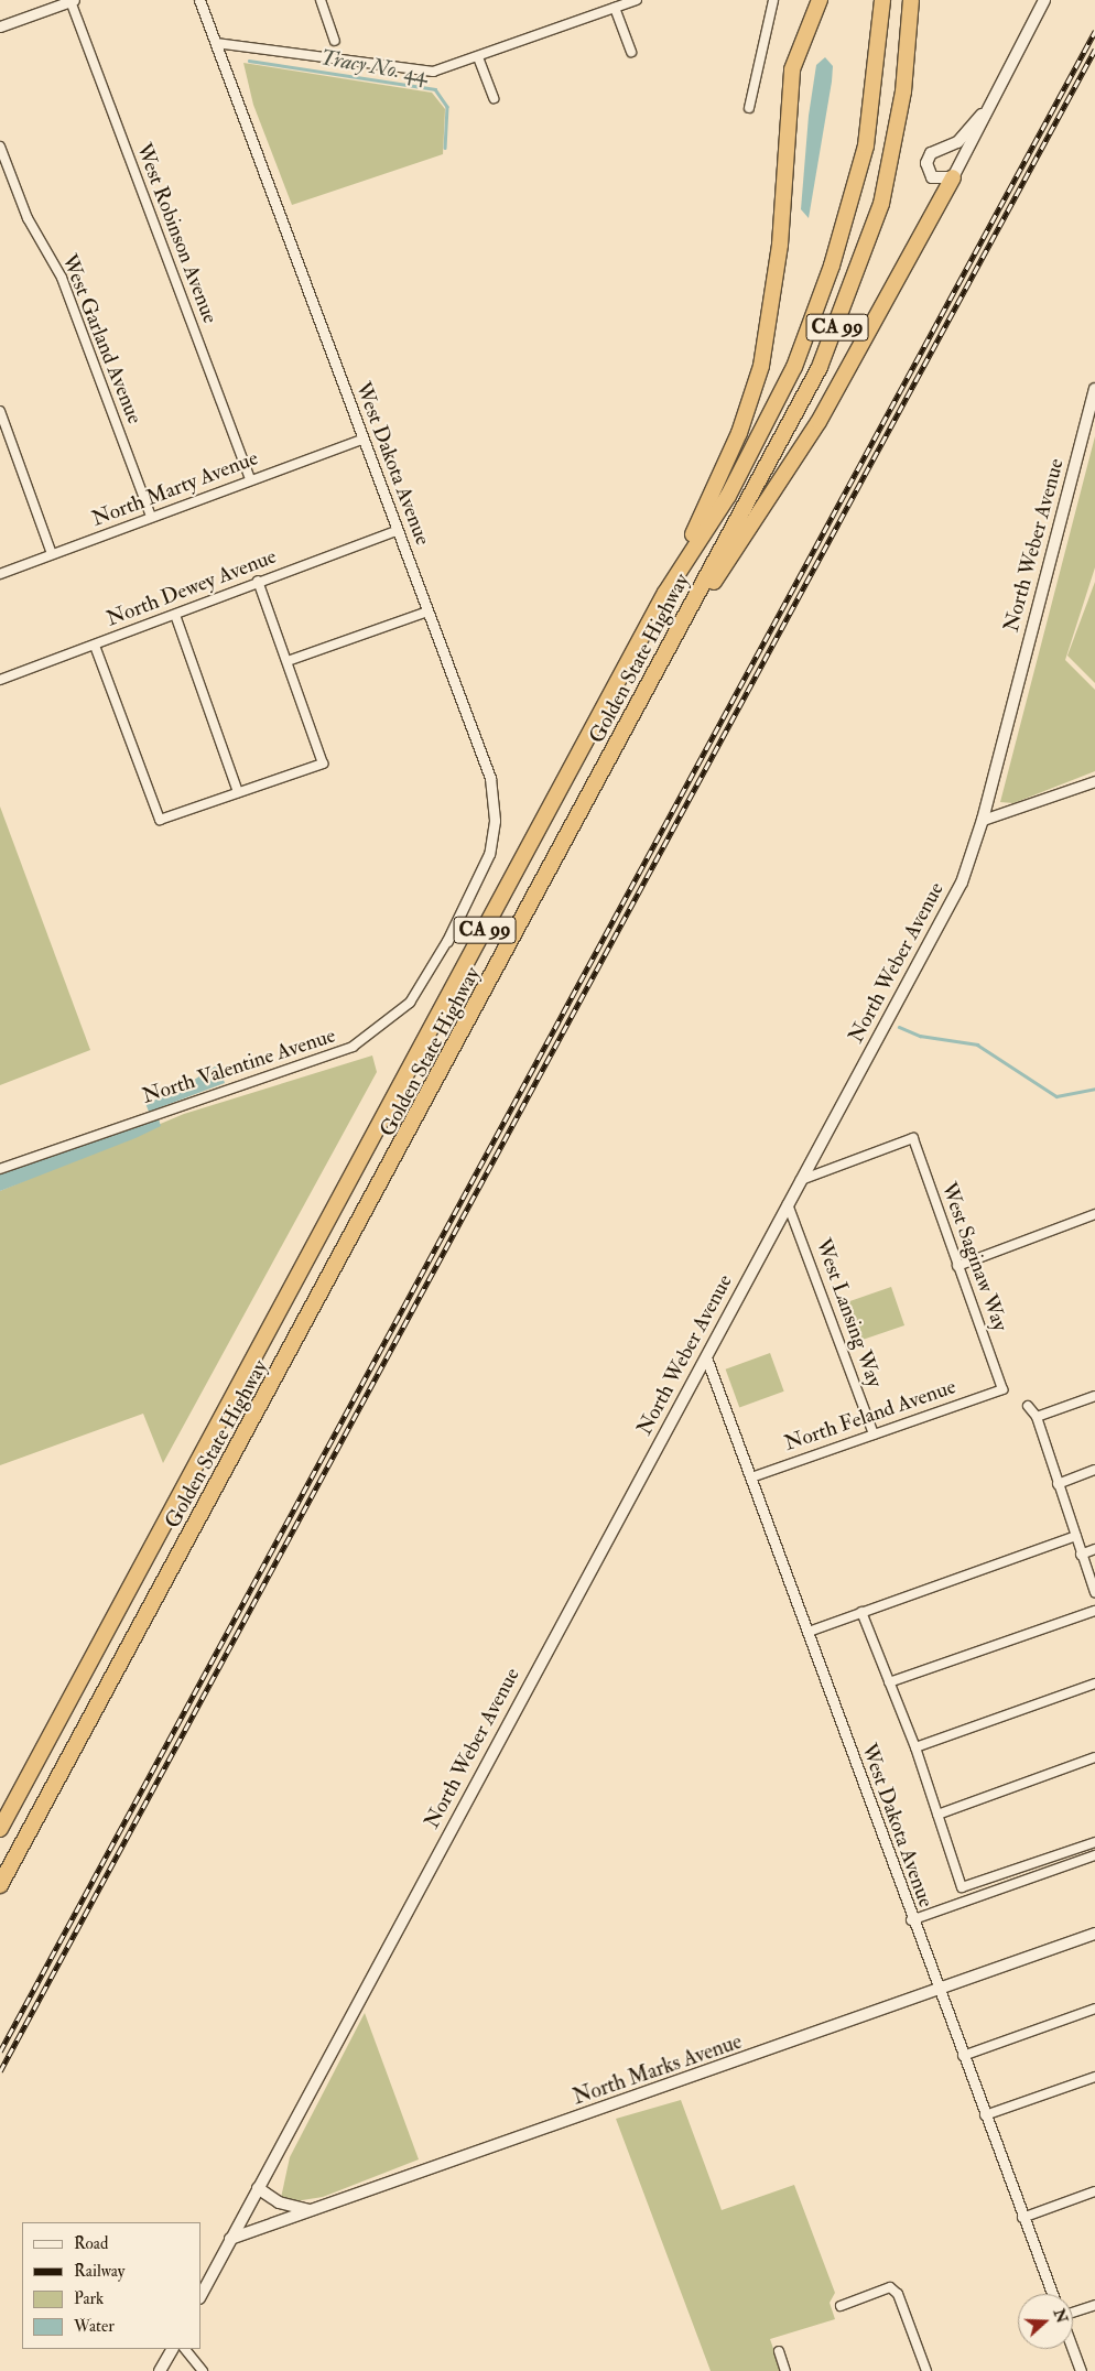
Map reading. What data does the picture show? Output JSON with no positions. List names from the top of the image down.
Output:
{
  "streets": {
    "highway": ["CA 99", "Golden State Highway"],
    "main road": ["North Weber Avenue", "North Marks Avenue"],
    "street": [
      "West Robinson Avenue",
      "West Garland Avenue",
      "West Dakota Avenue",
      "North Marty Avenue",
      "North Dewey Avenue",
      "North Valentine Avenue",
      "West Saginaw Way",
      "West Lansing Way",
      "North Feland Avenue"
    ]
  },
  "crossings": [
    ["West Robinson Avenue", "North Marty Avenue"],
    ["West Garland Avenue", "North Marty Avenue"],
    ["West Dakota Avenue", "North Marty Avenue"],
    ["West Dakota Avenue", "North Weber Avenue"],
    ["West Dakota Avenue", "North Dewey Avenue"],
    ["West Dakota Avenue", "North Valentine Avenue"],
    ["West Dakota Avenue", "North Feland Avenue"],
    ["West Dakota Avenue", "North Marks Avenue"],
    ["North Weber Avenue", "West Saginaw Way"],
    ["North Weber Avenue", "West Lansing Way"],
    ["North Weber Avenue", "North Marks Avenue"],
    ["West Saginaw Way", "North Feland Avenue"],
    ["West Lansing Way", "North Feland Avenue"]
  ],
  "water": ["Tracy No. 44"],
  "legend": [
    "Road",
    "Railway",
    "Park",
    "Water"
  ],
  "north": "right"
}
